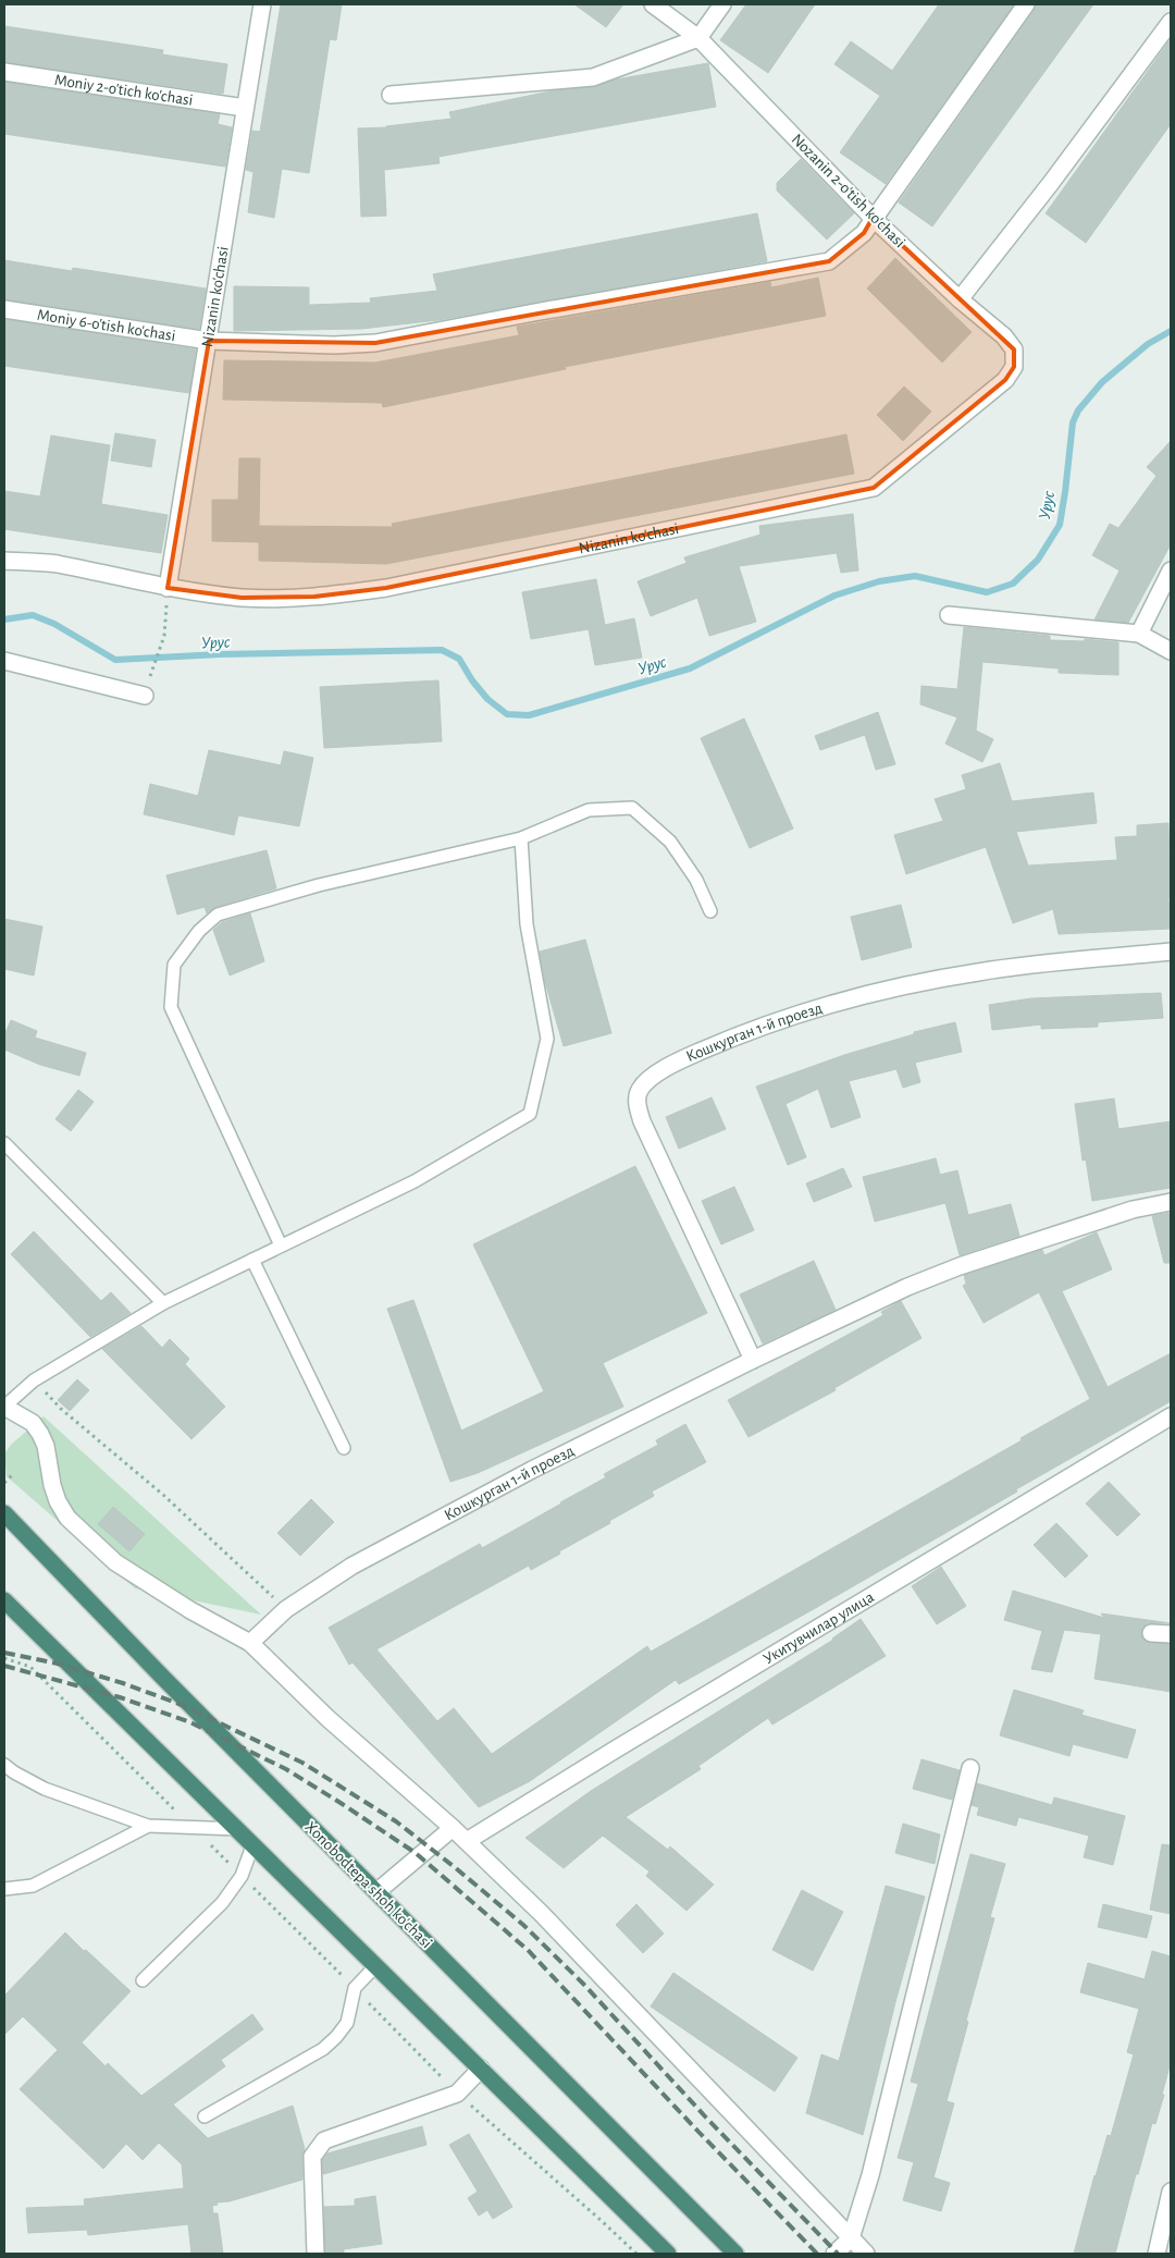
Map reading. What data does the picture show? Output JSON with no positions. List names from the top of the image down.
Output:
{
  "streets": {
    "highway": ["Xonobodtepa shoh ko'chasi"],
    "street": [
      "Moniy 2-o'tich ko'chasi",
      "Nozanin 2-o'tish ko'chasi",
      "Nizanin ko'chasi",
      "Moniy 6-o'tish ko'chasi",
      "Кошкурган 1-й проезд",
      "Укитувчилар улица"
    ]
  },
  "crossings": [
    ["Moniy 2-o'tich ko'chasi", "Nizanin ko'chasi"],
    ["Nozanin 2-o'tish ko'chasi", "Nizanin ko'chasi"],
    ["Nozanin 2-o'tish ko'chasi", "Moniy 6-o'tish ko'chasi"],
    ["Nizanin ko'chasi", "Moniy 6-o'tish ko'chasi"]
  ],
  "water": ["Урус"]
}
